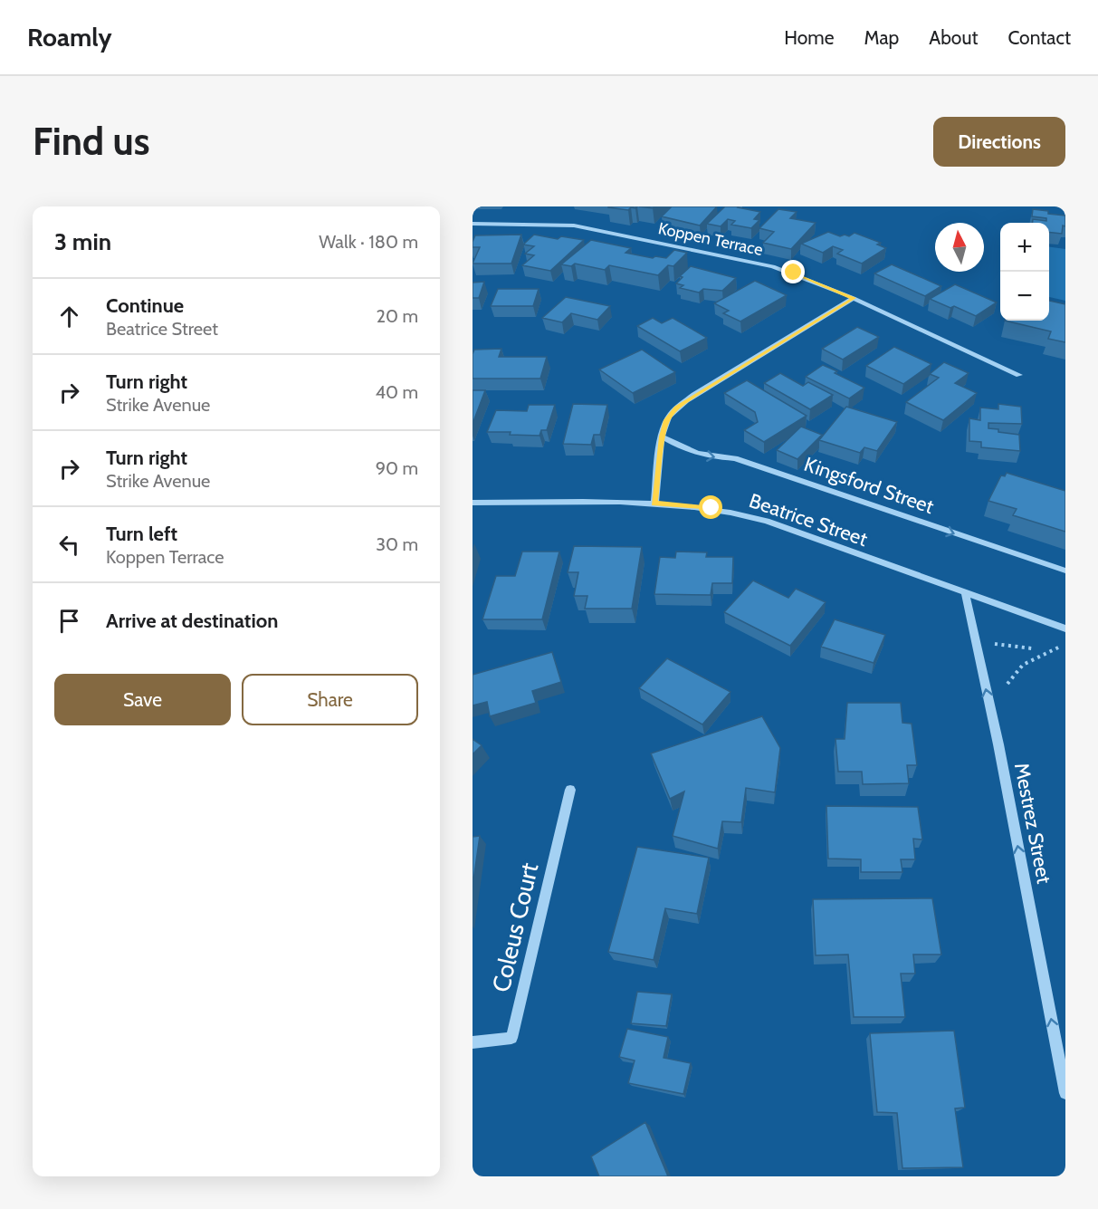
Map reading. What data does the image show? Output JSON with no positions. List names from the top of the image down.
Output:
{
  "streets": {
    "street": [
      "Koppen Terrace",
      "Kingsford Street",
      "Beatrice Street",
      "Mestrez Street",
      "Coleus Court"
    ]
  },
  "crossings": [
    ["Beatrice Street", "Mestrez Street"]
  ],
  "one_way": ["Kingsford Street", "Mestrez Street"],
  "north": "top",
  "page": {
    "header": "Roamly",
    "nav": [
      "Home",
      "Map",
      "About",
      "Contact"
    ],
    "buttons": [
      "Directions",
      ["Save", "Share"]
    ],
    "title": "Find us",
    "heading": ["3 min", "Walk · 180 m"],
    "map_buttons": ["+", "−"],
    "list": [
      ["Continue", "Beatrice Street", "20 m"],
      ["Turn right", "Strike Avenue", "40 m"],
      ["Turn right", "Strike Avenue", "90 m"],
      ["Turn left", "Koppen Terrace", "30 m"],
      "Arrive at destination"
    ]
  }
}
